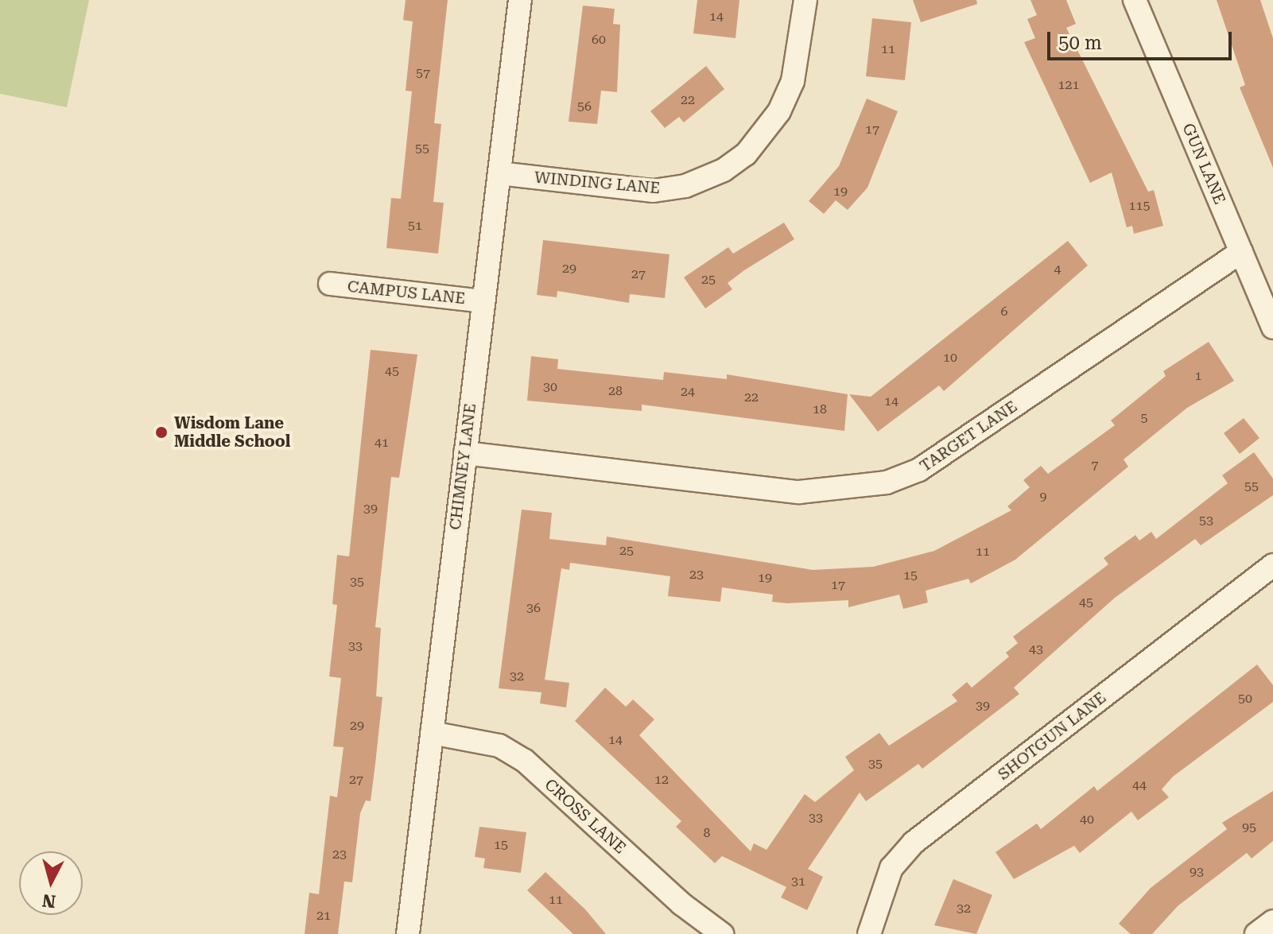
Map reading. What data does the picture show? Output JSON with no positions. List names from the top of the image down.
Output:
{
  "streets": {
    "street": [
      "GUN LANE",
      "WINDING LANE",
      "CAMPUS LANE",
      "TARGET LANE",
      "CHIMNEY LANE",
      "SHOTGUN LANE",
      "CROSS LANE"
    ]
  },
  "crossings": [
    ["GUN LANE", "TARGET LANE"],
    ["WINDING LANE", "CHIMNEY LANE"],
    ["CAMPUS LANE", "CHIMNEY LANE"],
    ["TARGET LANE", "CHIMNEY LANE"],
    ["CHIMNEY LANE", "CROSS LANE"]
  ],
  "places": ["Wisdom Lane Middle School"],
  "house_numbers": [
    "14",
    "60",
    "11",
    "57",
    "121",
    "22",
    "56",
    "17",
    "55",
    "19",
    "115",
    "51",
    "29",
    "4",
    "27",
    "25",
    "6",
    "10",
    "45",
    "1",
    "30",
    "28",
    "24",
    "22",
    "14",
    "18",
    "5",
    "41",
    "7",
    "55",
    "9",
    "39",
    "53",
    "25",
    "11",
    "23",
    "15",
    "19",
    "35",
    "17",
    "45",
    "36",
    "33",
    "43",
    "32",
    "50",
    "39",
    "29",
    "14",
    "35",
    "27",
    "12",
    "44",
    "33",
    "40",
    "95",
    "8",
    "15",
    "23",
    "93",
    "31",
    "11",
    "32",
    "21"
  ],
  "scale_bar": "50 m",
  "north": "bottom"
}
